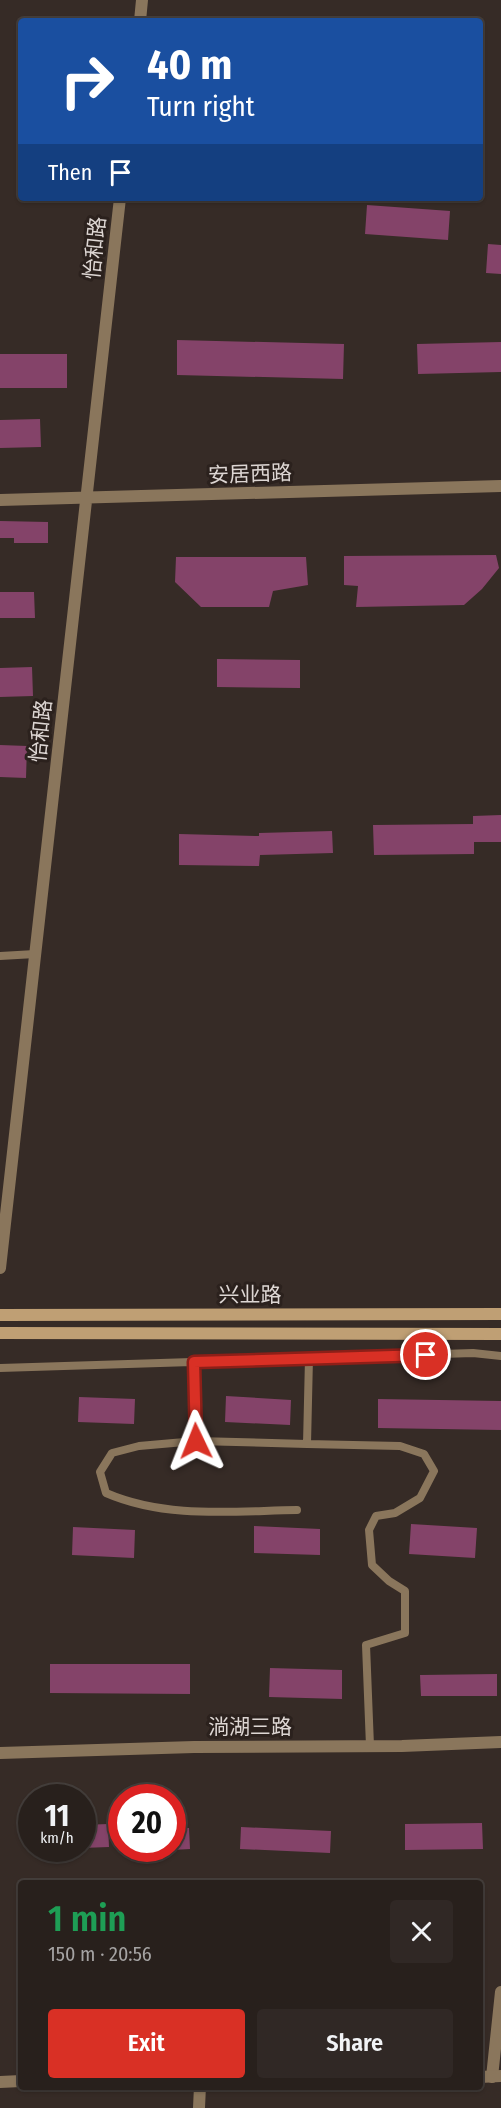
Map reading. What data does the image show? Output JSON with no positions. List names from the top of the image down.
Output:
{
  "streets": {
    "main road": ["兴业路"],
    "street": ["怡和路", "安居西路", "淌湖三路"]
  },
  "crossings": [
    ["怡和路", "安居西路"]
  ],
  "page": {
    "turn": ["40 m", "Turn right"],
    "then": "Then",
    "speed": "11 km/h",
    "limit": "20",
    "heading": ["1 min", "150 m · 20:56"],
    "buttons": ["Exit", "Share"]
  }
}
